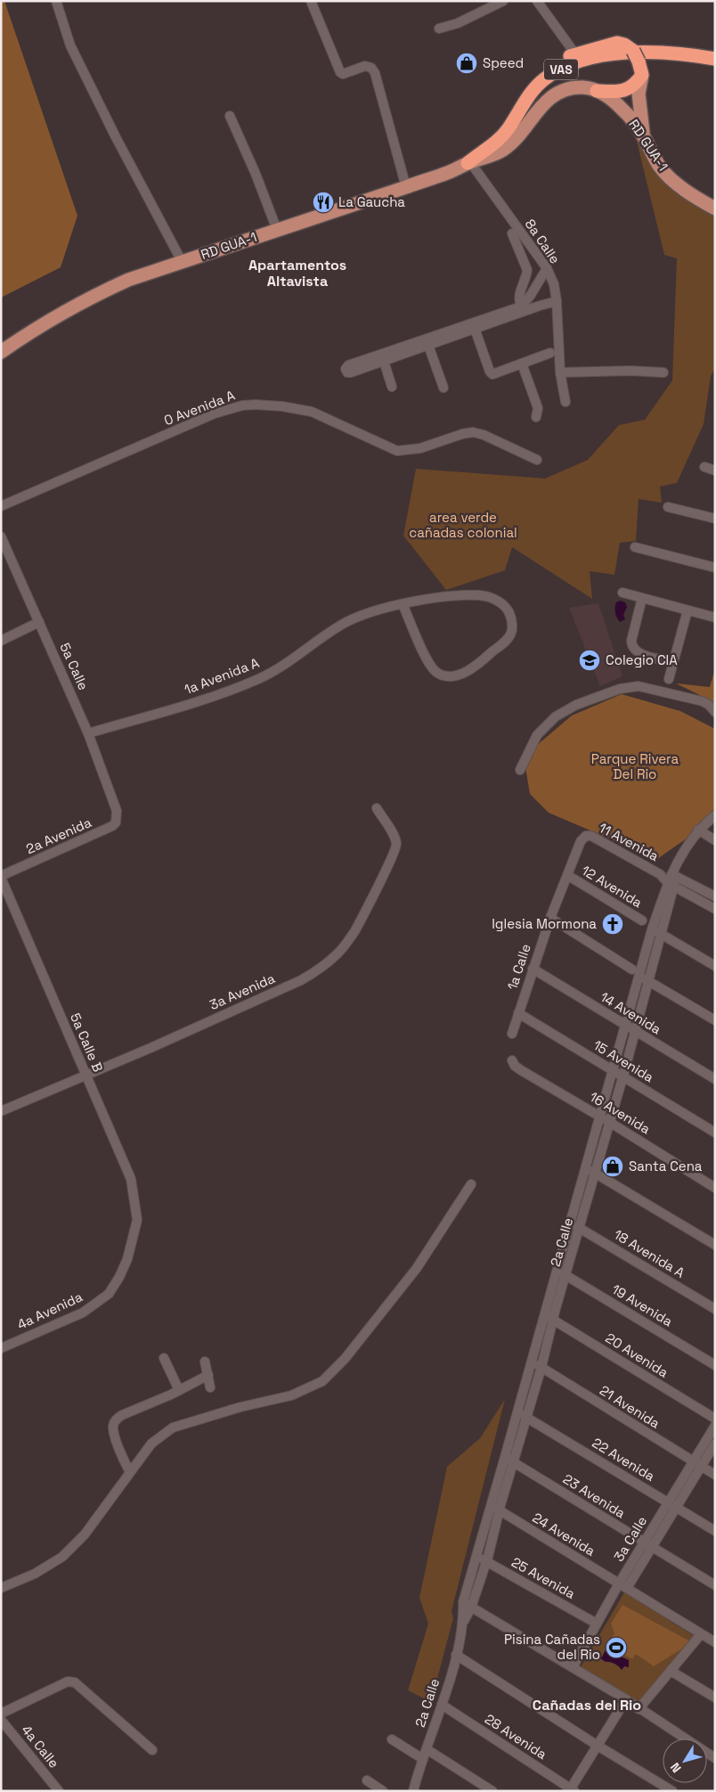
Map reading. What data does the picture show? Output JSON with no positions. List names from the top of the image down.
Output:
{
  "streets": {
    "highway": ["VAS"],
    "main road": ["RD GUA-1"],
    "street": [
      "8a Calle",
      "0 Avenida A",
      "5a Calle",
      "1a Avenida A",
      "2a Avenida",
      "11 Avenida",
      "12 Avenida",
      "1a Calle",
      "3a Avenida",
      "14 Avenida",
      "5a Calle B",
      "15 Avenida",
      "16 Avenida",
      "2a Calle",
      "18 Avenida A",
      "19 Avenida",
      "4a Avenida",
      "20 Avenida",
      "21 Avenida",
      "22 Avenida",
      "23 Avenida",
      "24 Avenida",
      "3a Calle",
      "25 Avenida",
      "28 Avenida",
      "4a Calle"
    ]
  },
  "crossings": [
    ["VAS", "RD GUA-1"],
    ["VAS", "8a Calle"],
    ["RD GUA-1", "8a Calle"],
    ["5a Calle", "1a Avenida A"],
    ["5a Calle", "2a Avenida"],
    ["2a Avenida", "5a Calle B"],
    ["11 Avenida", "1a Calle"],
    ["11 Avenida", "2a Calle"],
    ["12 Avenida", "1a Calle"],
    ["1a Calle", "14 Avenida"],
    ["1a Calle", "15 Avenida"],
    ["3a Avenida", "5a Calle B"],
    ["14 Avenida", "2a Calle"],
    ["5a Calle B", "4a Avenida"],
    ["15 Avenida", "2a Calle"],
    ["16 Avenida", "2a Calle"],
    ["2a Calle", "18 Avenida A"],
    ["2a Calle", "19 Avenida"],
    ["2a Calle", "20 Avenida"],
    ["2a Calle", "21 Avenida"],
    ["2a Calle", "22 Avenida"],
    ["2a Calle", "23 Avenida"],
    ["2a Calle", "24 Avenida"],
    ["2a Calle", "25 Avenida"],
    ["2a Calle", "28 Avenida"],
    ["21 Avenida", "3a Calle"],
    ["22 Avenida", "3a Calle"],
    ["23 Avenida", "3a Calle"],
    ["24 Avenida", "3a Calle"],
    ["3a Calle", "25 Avenida"]
  ],
  "districts": ["Apartamentos Altavista", "Cañadas del Rio"],
  "parks": ["area verde cañadas colonial", "Parque Rivera Del Rio"],
  "places": {
    "shop": ["Speed", "Santa Cena"],
    "restaurant": ["La Gaucha"],
    "school or university": ["Colegio CIA"],
    "church": ["Iglesia Mormona"],
    "sports": ["Pisina Cañadas del Rio"]
  },
  "north": "bottom left"
}
